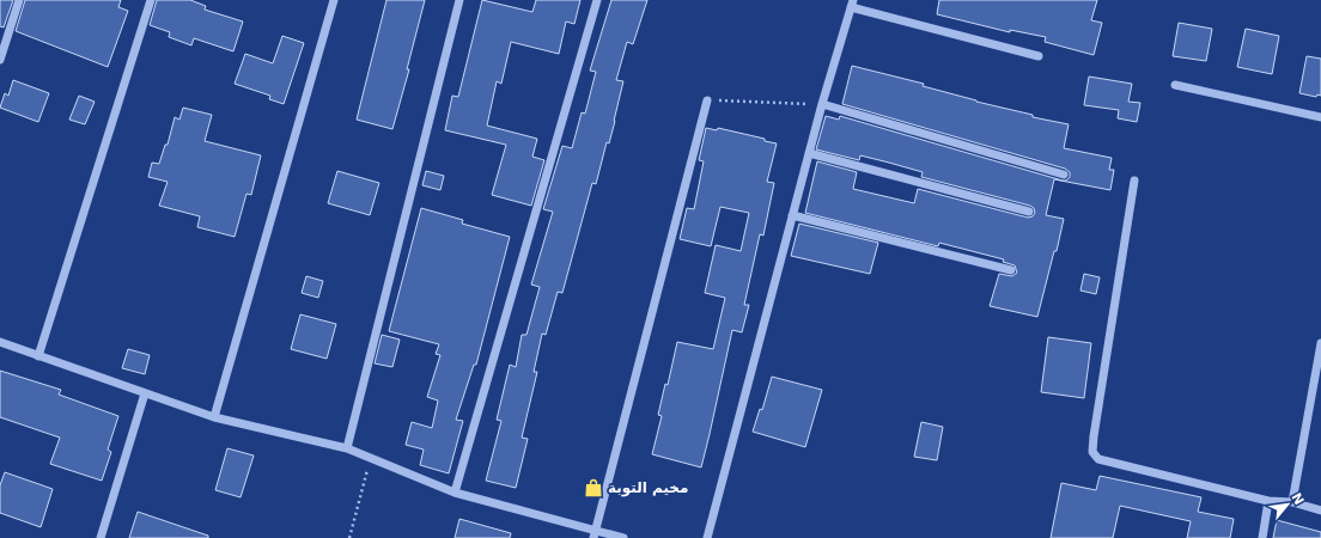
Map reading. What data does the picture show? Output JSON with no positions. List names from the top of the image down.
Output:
{
  "places": {
    "shop": ["مخيم التوبة"]
  },
  "north": "top right"
}
